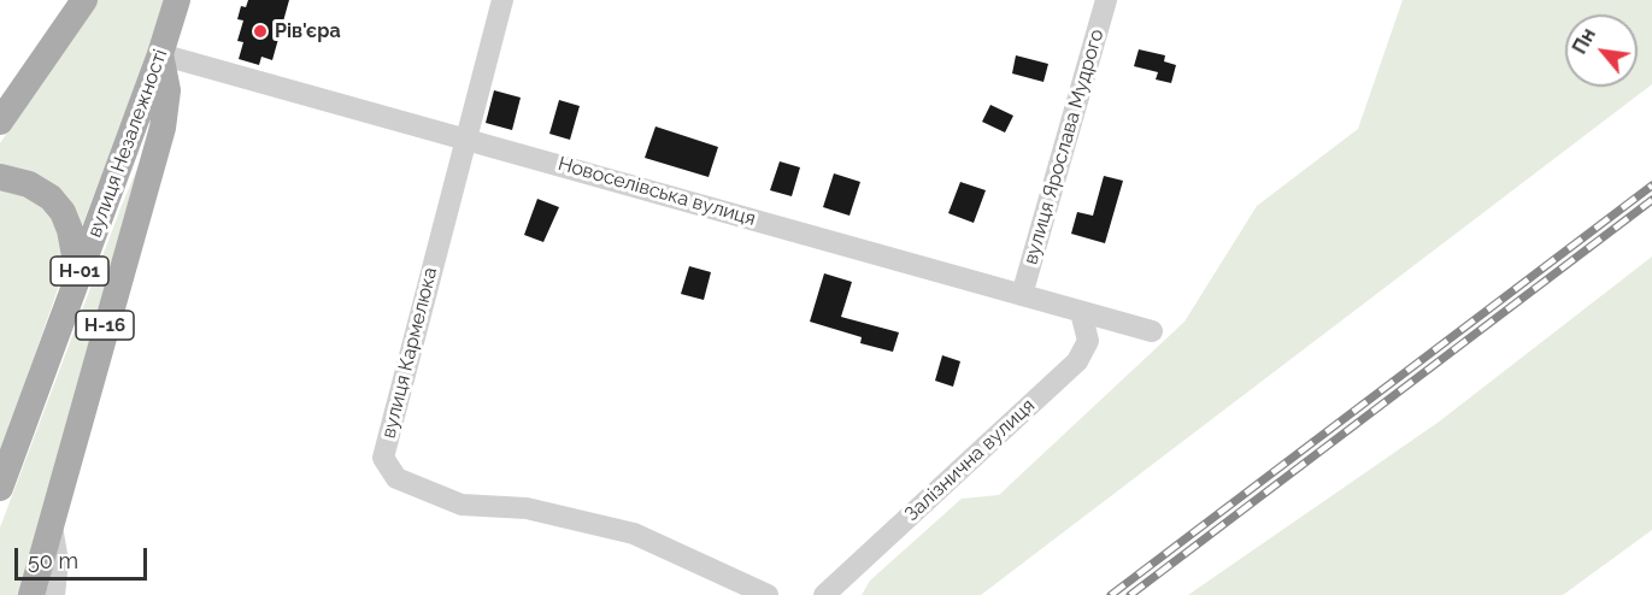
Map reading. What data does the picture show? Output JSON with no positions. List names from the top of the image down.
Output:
{
  "streets": {
    "main road": ["вулиця Незалежності", "Н-01", "Н-16"],
    "street": [
      "вулиця Ярослава Мудрого",
      "Новоселівська вулиця",
      "вулиця Кармелюка",
      "Залізнична вулиця"
    ]
  },
  "crossings": [
    ["вулиця Незалежності", "Новоселівська вулиця"],
    ["вулиця Незалежності", "Н-16"],
    ["вулиця Ярослава Мудрого", "Новоселівська вулиця"],
    ["Новоселівська вулиця", "Н-16"],
    ["Новоселівська вулиця", "вулиця Кармелюка"],
    ["Новоселівська вулиця", "Залізнична вулиця"]
  ],
  "places": ["Рів'єра"],
  "scale_bar": "50 m",
  "north": "top left"
}
